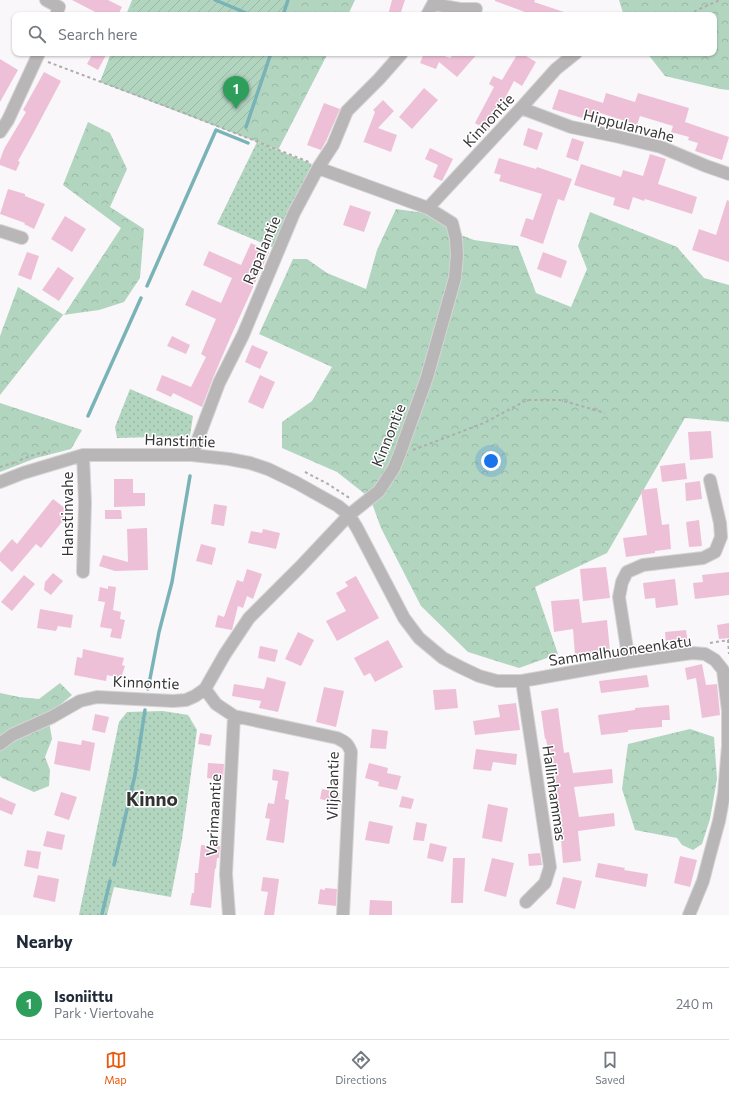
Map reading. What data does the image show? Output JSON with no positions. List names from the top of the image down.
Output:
{
  "streets": {
    "street": [
      "Kinnontie",
      "Hippulanvahe",
      "Rapalantie",
      "Hanstintie",
      "Hanstinvahe",
      "Sammalhuoneenkatu",
      "Viljolantie",
      "Hallinhammas",
      "Varimaantie"
    ]
  },
  "crossings": [
    ["Kinnontie", "Hippulanvahe"],
    ["Kinnontie", "Hanstintie"],
    ["Kinnontie", "Sammalhuoneenkatu"],
    ["Kinnontie", "Viljolantie"],
    ["Rapalantie", "Hanstintie"],
    ["Hanstintie", "Hanstinvahe"],
    ["Hanstintie", "Sammalhuoneenkatu"],
    ["Sammalhuoneenkatu", "Hallinhammas"],
    ["Viljolantie", "Varimaantie"]
  ],
  "districts": ["Kinno"],
  "page": {
    "search": "Search here",
    "pins": "1",
    "heading": "Nearby",
    "list": [
      {
        "mark": "1",
        "name": "Isoniittu",
        "note": "Park · Viertovahe",
        "value": "240 m"
      }
    ],
    "nav": ["Map", "Directions", "Saved"]
  }
}
